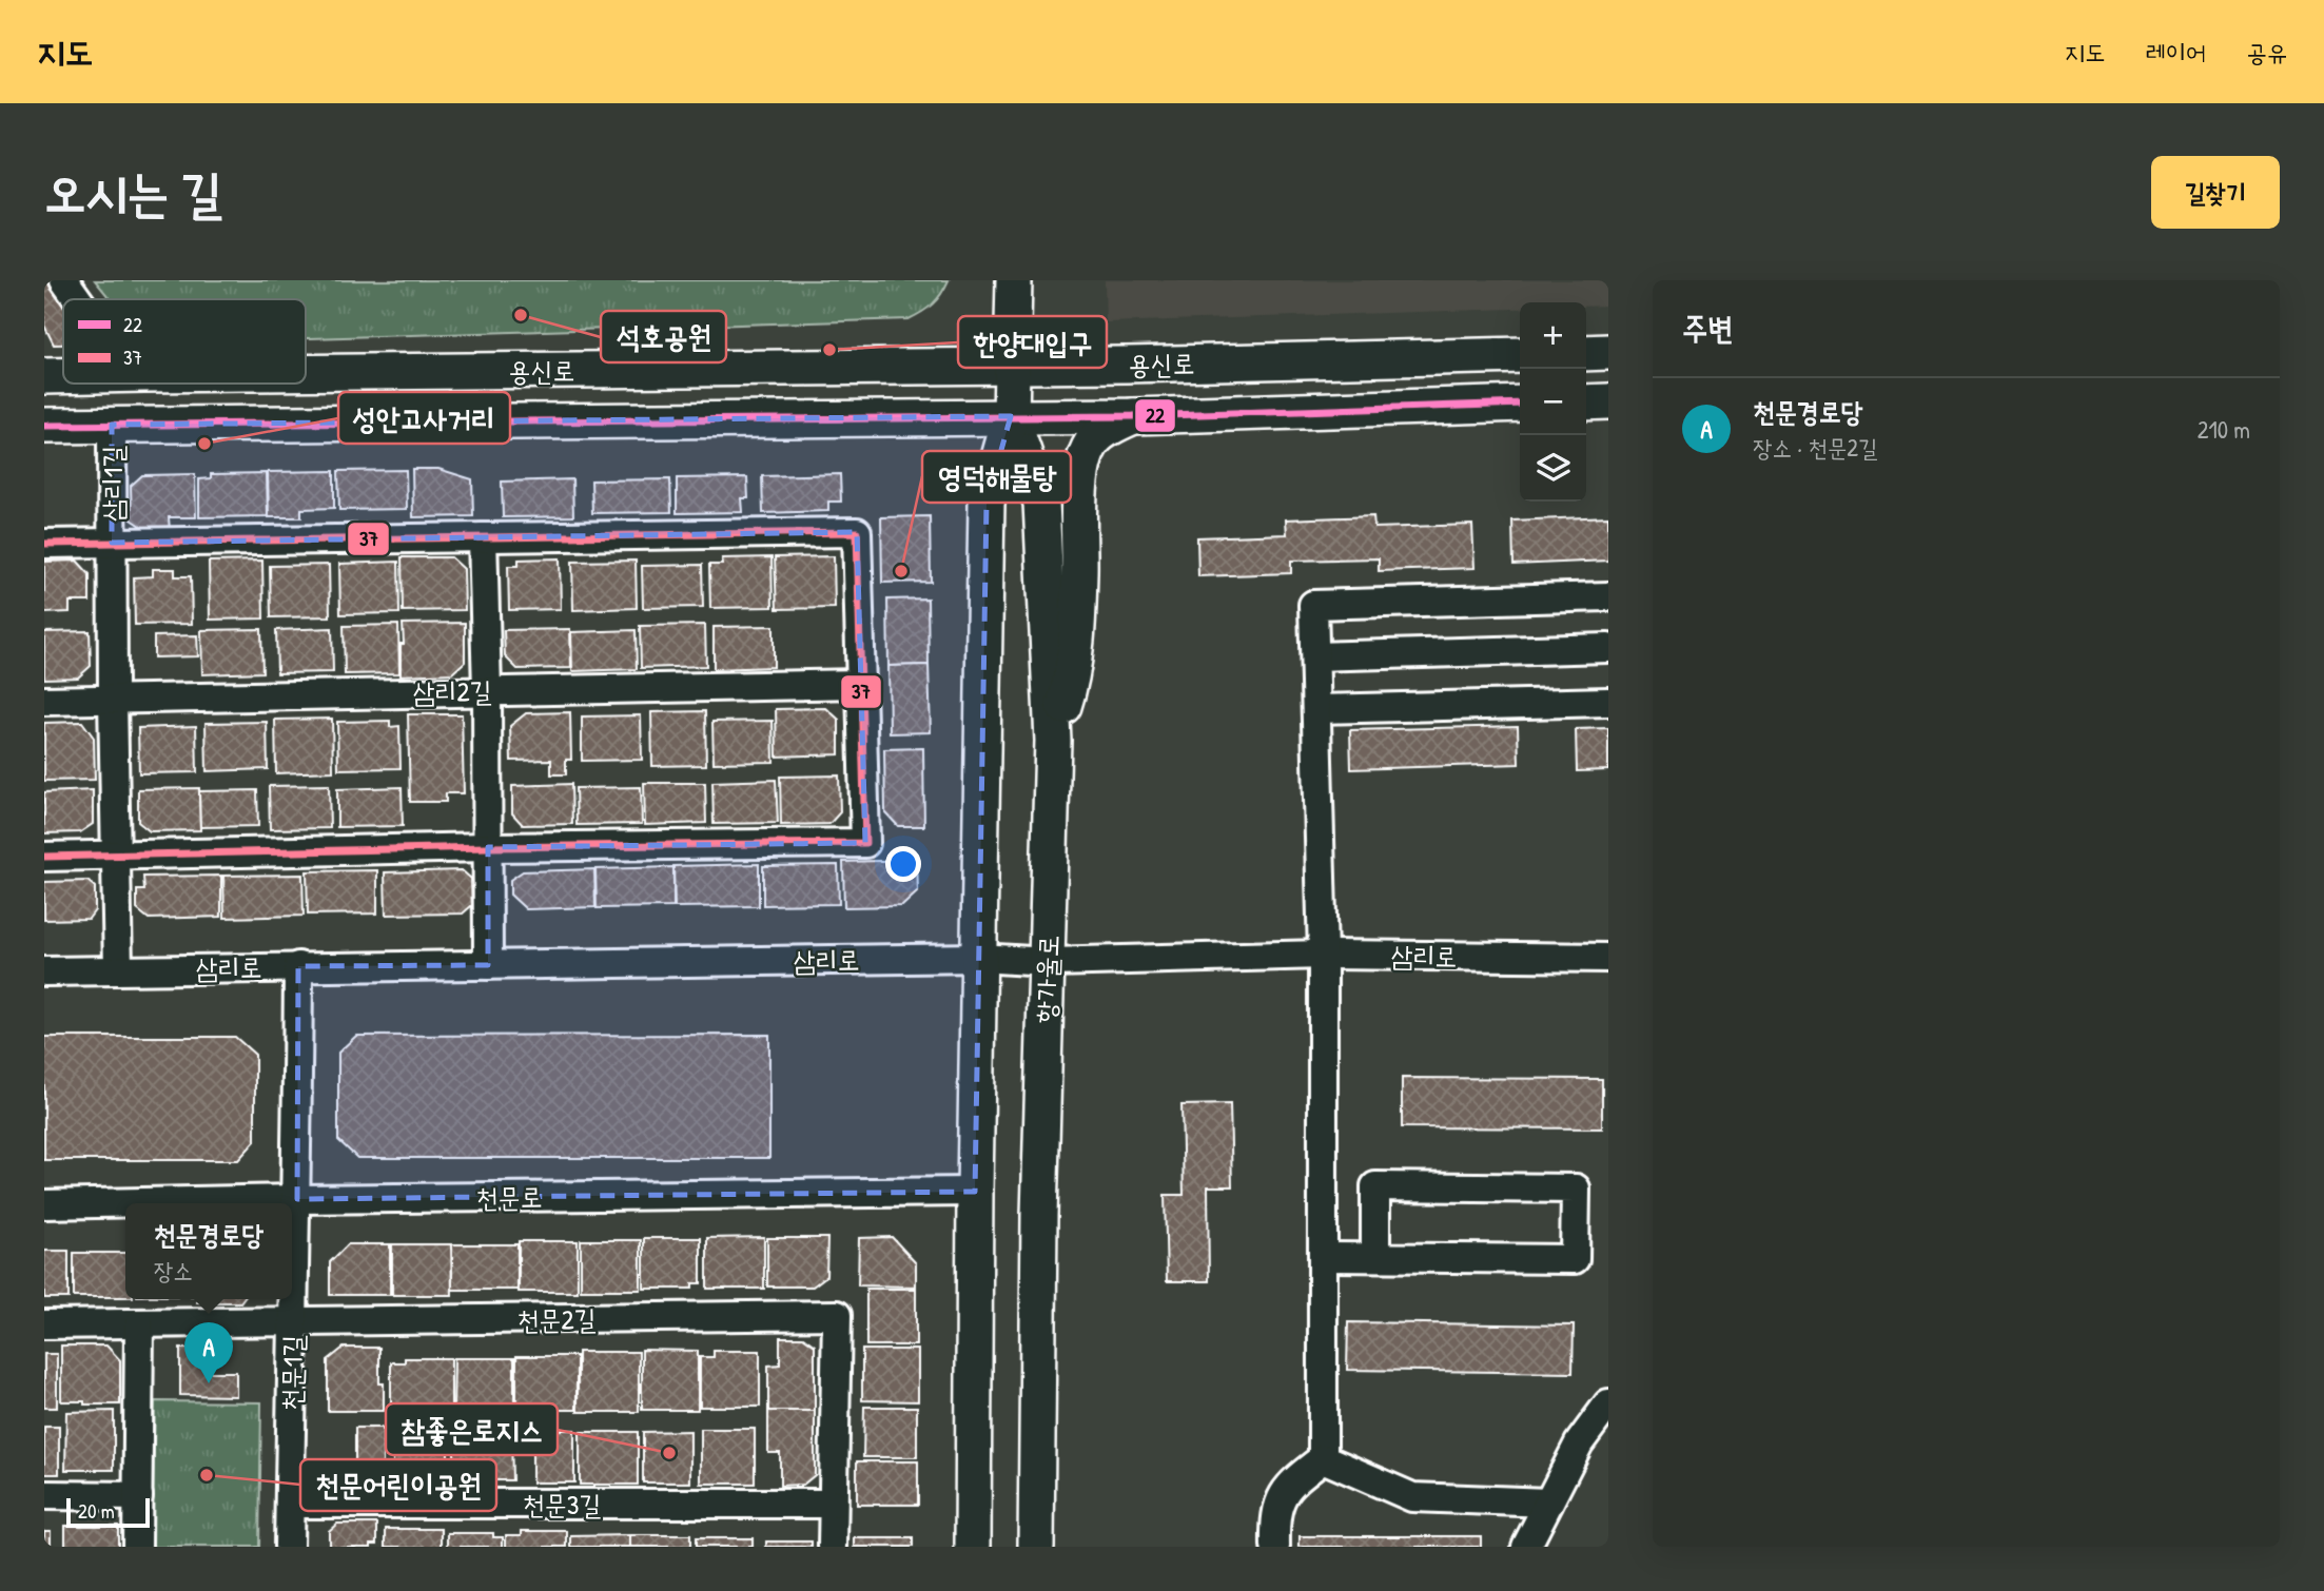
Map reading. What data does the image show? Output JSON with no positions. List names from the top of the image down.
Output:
{
  "streets": {
    "main road": ["용신로", "항가울로"],
    "street": [
      "삼리1길",
      "삼리2길",
      "삼리로",
      "천문로",
      "천문2길",
      "천문1길",
      "천문3길"
    ]
  },
  "crossings": [
    ["용신로", "삼리1길"],
    ["용신로", "항가울로"],
    ["삼리1길", "삼리2길"],
    ["삼리로", "항가울로"],
    ["삼리로", "천문1길"],
    ["항가울로", "천문로"],
    ["천문로", "천문1길"],
    ["천문2길", "천문1길"],
    ["천문2길", "천문3길"],
    ["천문1길", "천문3길"]
  ],
  "places": [
    "석호공원",
    "한양대입구",
    "성안고사거리",
    "영덕해물탕",
    "참좋은로지스",
    "천문어린이공원"
  ],
  "lines": ["transit line 22", "transit line 37"],
  "legend": ["22", "37"],
  "scale_bar": "20 m",
  "page": {
    "header": "지도",
    "nav": ["지도", "레이어", "공유"],
    "buttons": "길찾기",
    "title": "오시는 길",
    "heading": "주변",
    "map_buttons": ["+", "−"],
    "list": [
      {
        "mark": "A",
        "name": "천문경로당",
        "note": "장소 · 천문2길",
        "value": "210 m"
      }
    ],
    "popup": ["천문경로당", "장소"],
    "pins": "A",
    "scale": "20 m"
  }
}
